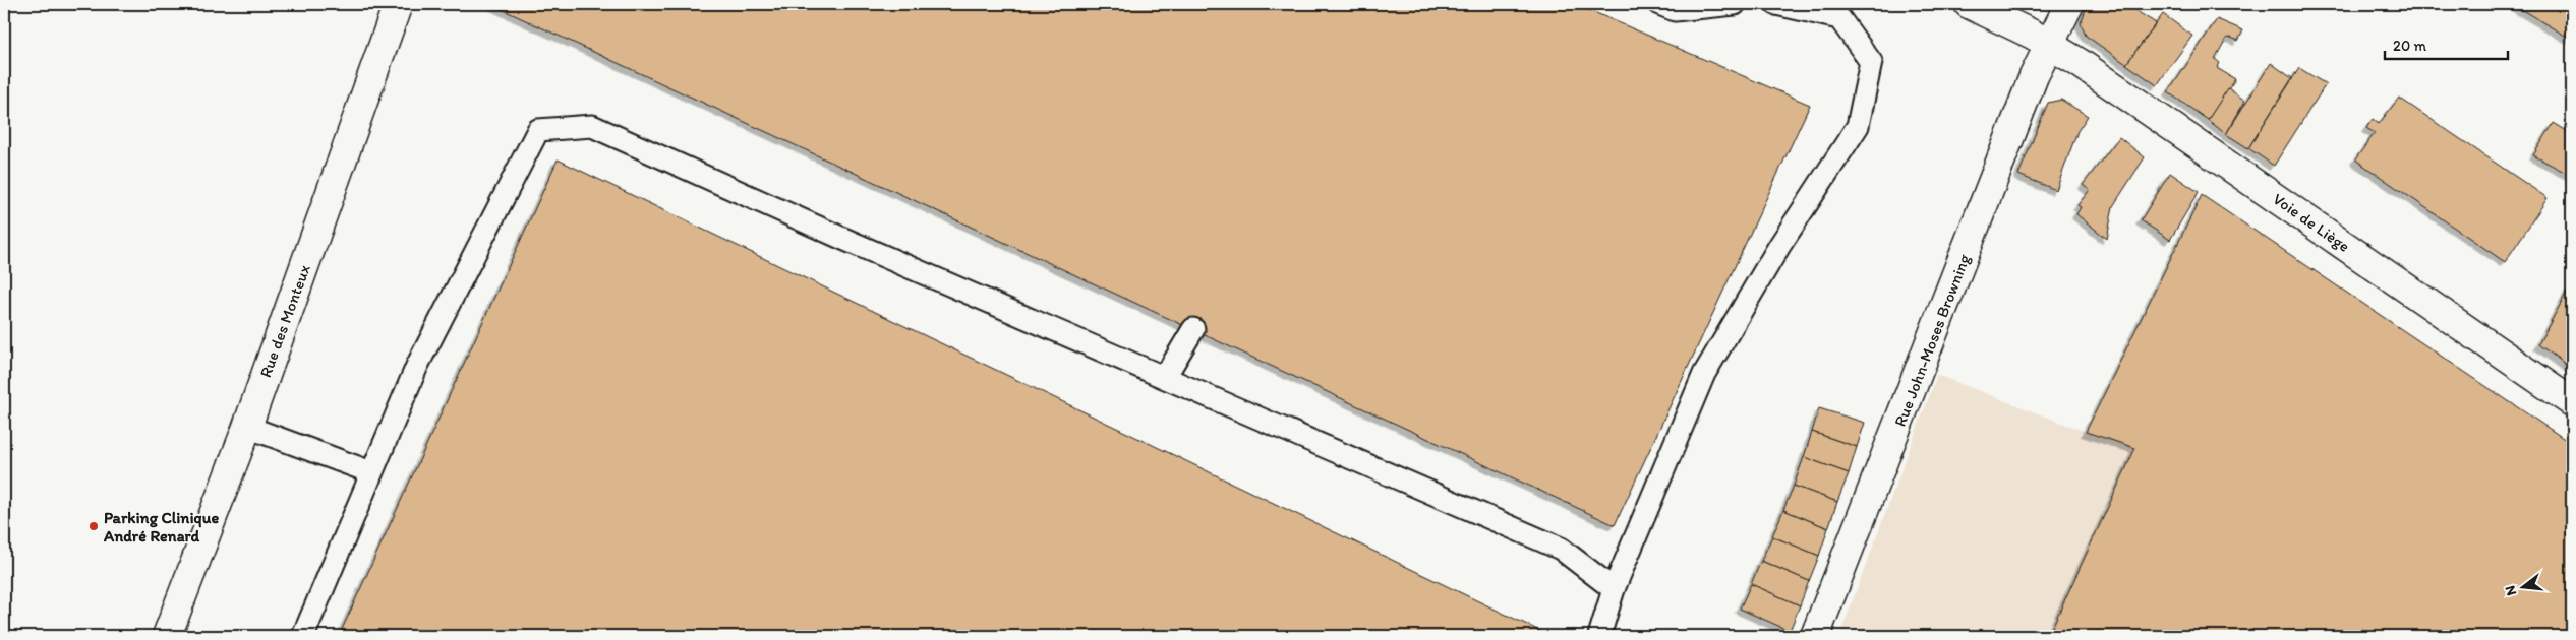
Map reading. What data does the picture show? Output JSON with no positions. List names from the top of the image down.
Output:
{
  "streets": {
    "street": ["Voie de Liège", "Rue des Monteux", "Rue John-Moses Browning"]
  },
  "crossings": [
    ["Voie de Liège", "Rue John-Moses Browning"]
  ],
  "places": ["Parking Clinique André Renard"],
  "scale_bar": "20 m",
  "north": "left"
}
